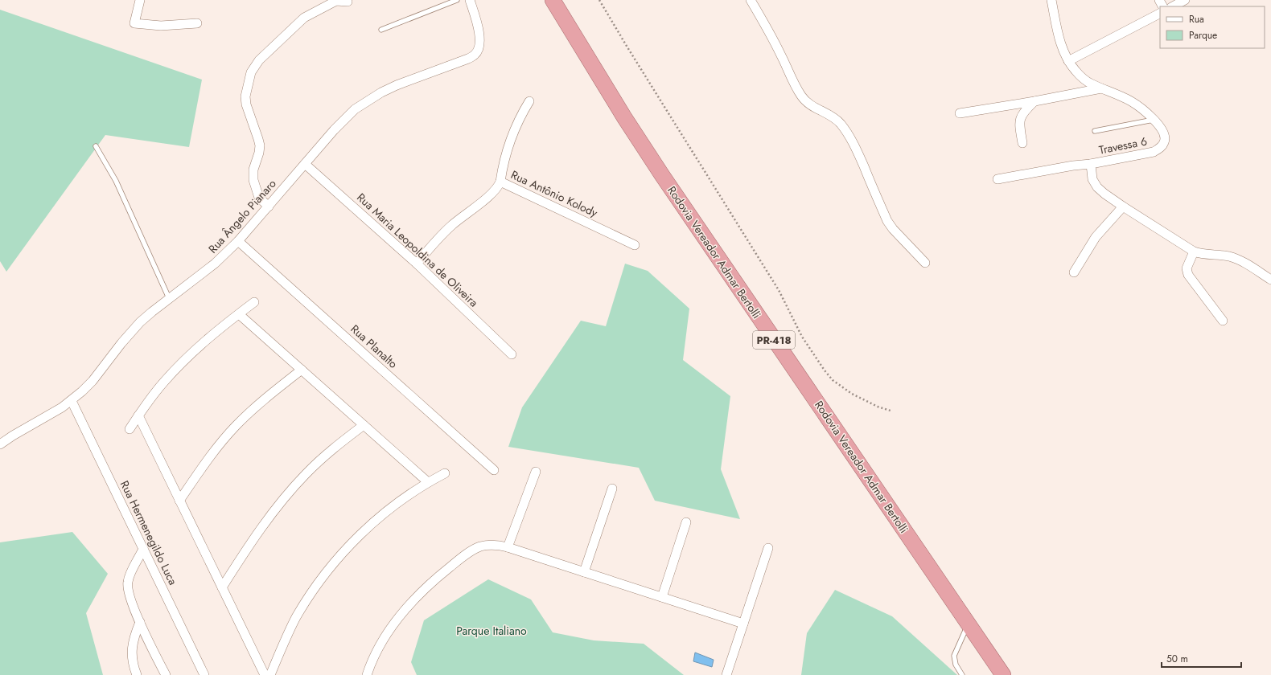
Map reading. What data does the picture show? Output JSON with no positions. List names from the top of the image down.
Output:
{
  "streets": {
    "highway": ["Rodovia Vereador Admar Bertolli", "PR-418"],
    "street": [
      "Travessa 6",
      "Rua Antônio Kolody",
      "Rua Ângelo Pianaro",
      "Rua Maria Leopoldina de Oliveira",
      "Rua Planalto",
      "Rua Hermenegildo Luca"
    ]
  },
  "crossings": [
    ["Rua Antônio Kolody", "Rua Maria Leopoldina de Oliveira"],
    ["Rua Ângelo Pianaro", "Rua Maria Leopoldina de Oliveira"],
    ["Rua Ângelo Pianaro", "Rua Planalto"],
    ["Rua Ângelo Pianaro", "Rua Hermenegildo Luca"]
  ],
  "parks": ["Parque Italiano"],
  "legend": ["Rua", "Parque"],
  "scale_bar": "50 m"
}
